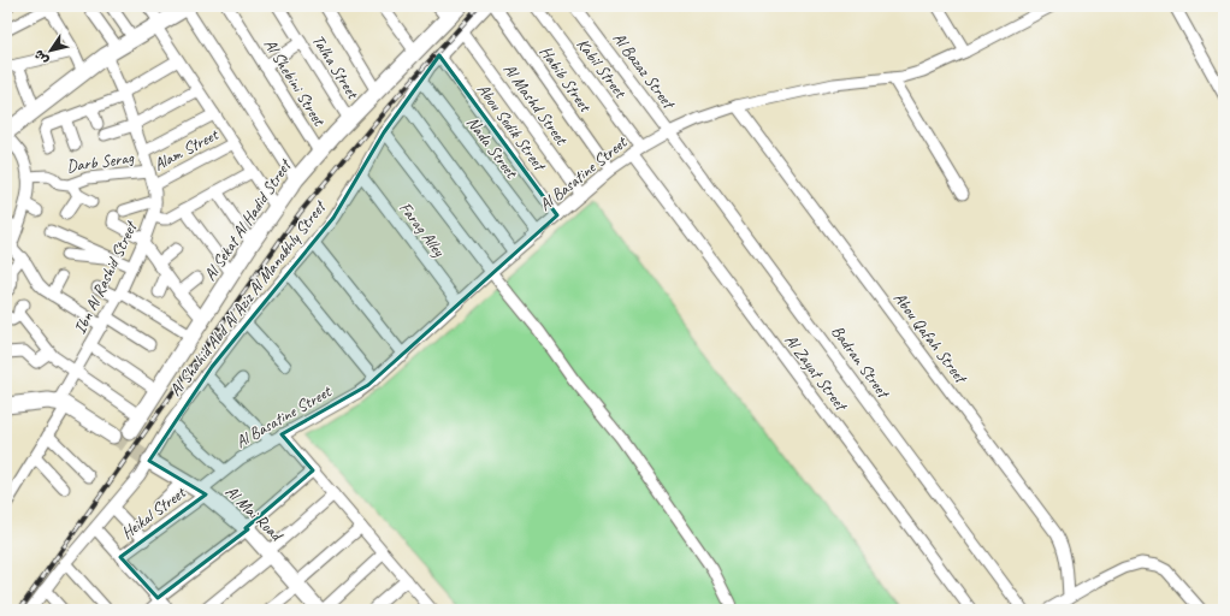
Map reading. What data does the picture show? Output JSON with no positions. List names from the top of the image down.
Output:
{
  "streets": {
    "street": [
      "Talha Street",
      "Kabil Street",
      "Al Bazaz Street",
      "Habib Street",
      "Al Shebini Street",
      "Al Mashd Street",
      "Abou Sedik Street",
      "Nada Street",
      "Alam Street",
      "Darb Serag",
      "Al Basatine Street",
      "Al Sekat Al Hadid Street",
      "Farag Alley",
      "Ibn Al Rashid Street",
      "Al Shahid Abd Al Aziz Al Manakhly Street",
      "Abou Qafah Street",
      "Badran Street",
      "Al Zayat Street",
      "Heikal Street",
      "Al Mai Road"
    ]
  },
  "crossings": [
    ["Talha Street", "Al Sekat Al Hadid Street"],
    ["Kabil Street", "Al Basatine Street"],
    ["Kabil Street", "Al Zayat Street"],
    ["Al Bazaz Street", "Al Basatine Street"],
    ["Al Bazaz Street", "Badran Street"],
    ["Habib Street", "Al Basatine Street"],
    ["Al Shebini Street", "Al Sekat Al Hadid Street"],
    ["Al Mashd Street", "Al Basatine Street"],
    ["Al Mashd Street", "Al Shahid Abd Al Aziz Al Manakhly Street"],
    ["Abou Sedik Street", "Al Basatine Street"],
    ["Abou Sedik Street", "Al Shahid Abd Al Aziz Al Manakhly Street"],
    ["Nada Street", "Al Basatine Street"],
    ["Nada Street", "Al Shahid Abd Al Aziz Al Manakhly Street"],
    ["Alam Street", "Ibn Al Rashid Street"],
    ["Darb Serag", "Ibn Al Rashid Street"],
    ["Al Basatine Street", "Farag Alley"],
    ["Al Basatine Street", "Abou Qafah Street"],
    ["Al Basatine Street", "Badran Street"],
    ["Al Basatine Street", "Al Zayat Street"],
    ["Al Basatine Street", "Heikal Street"],
    ["Al Basatine Street", "Al Mai Road"],
    ["Farag Alley", "Al Shahid Abd Al Aziz Al Manakhly Street"],
    ["Al Shahid Abd Al Aziz Al Manakhly Street", "Al Mai Road"],
    ["Heikal Street", "Al Mai Road"]
  ],
  "north": "bottom left"
}
